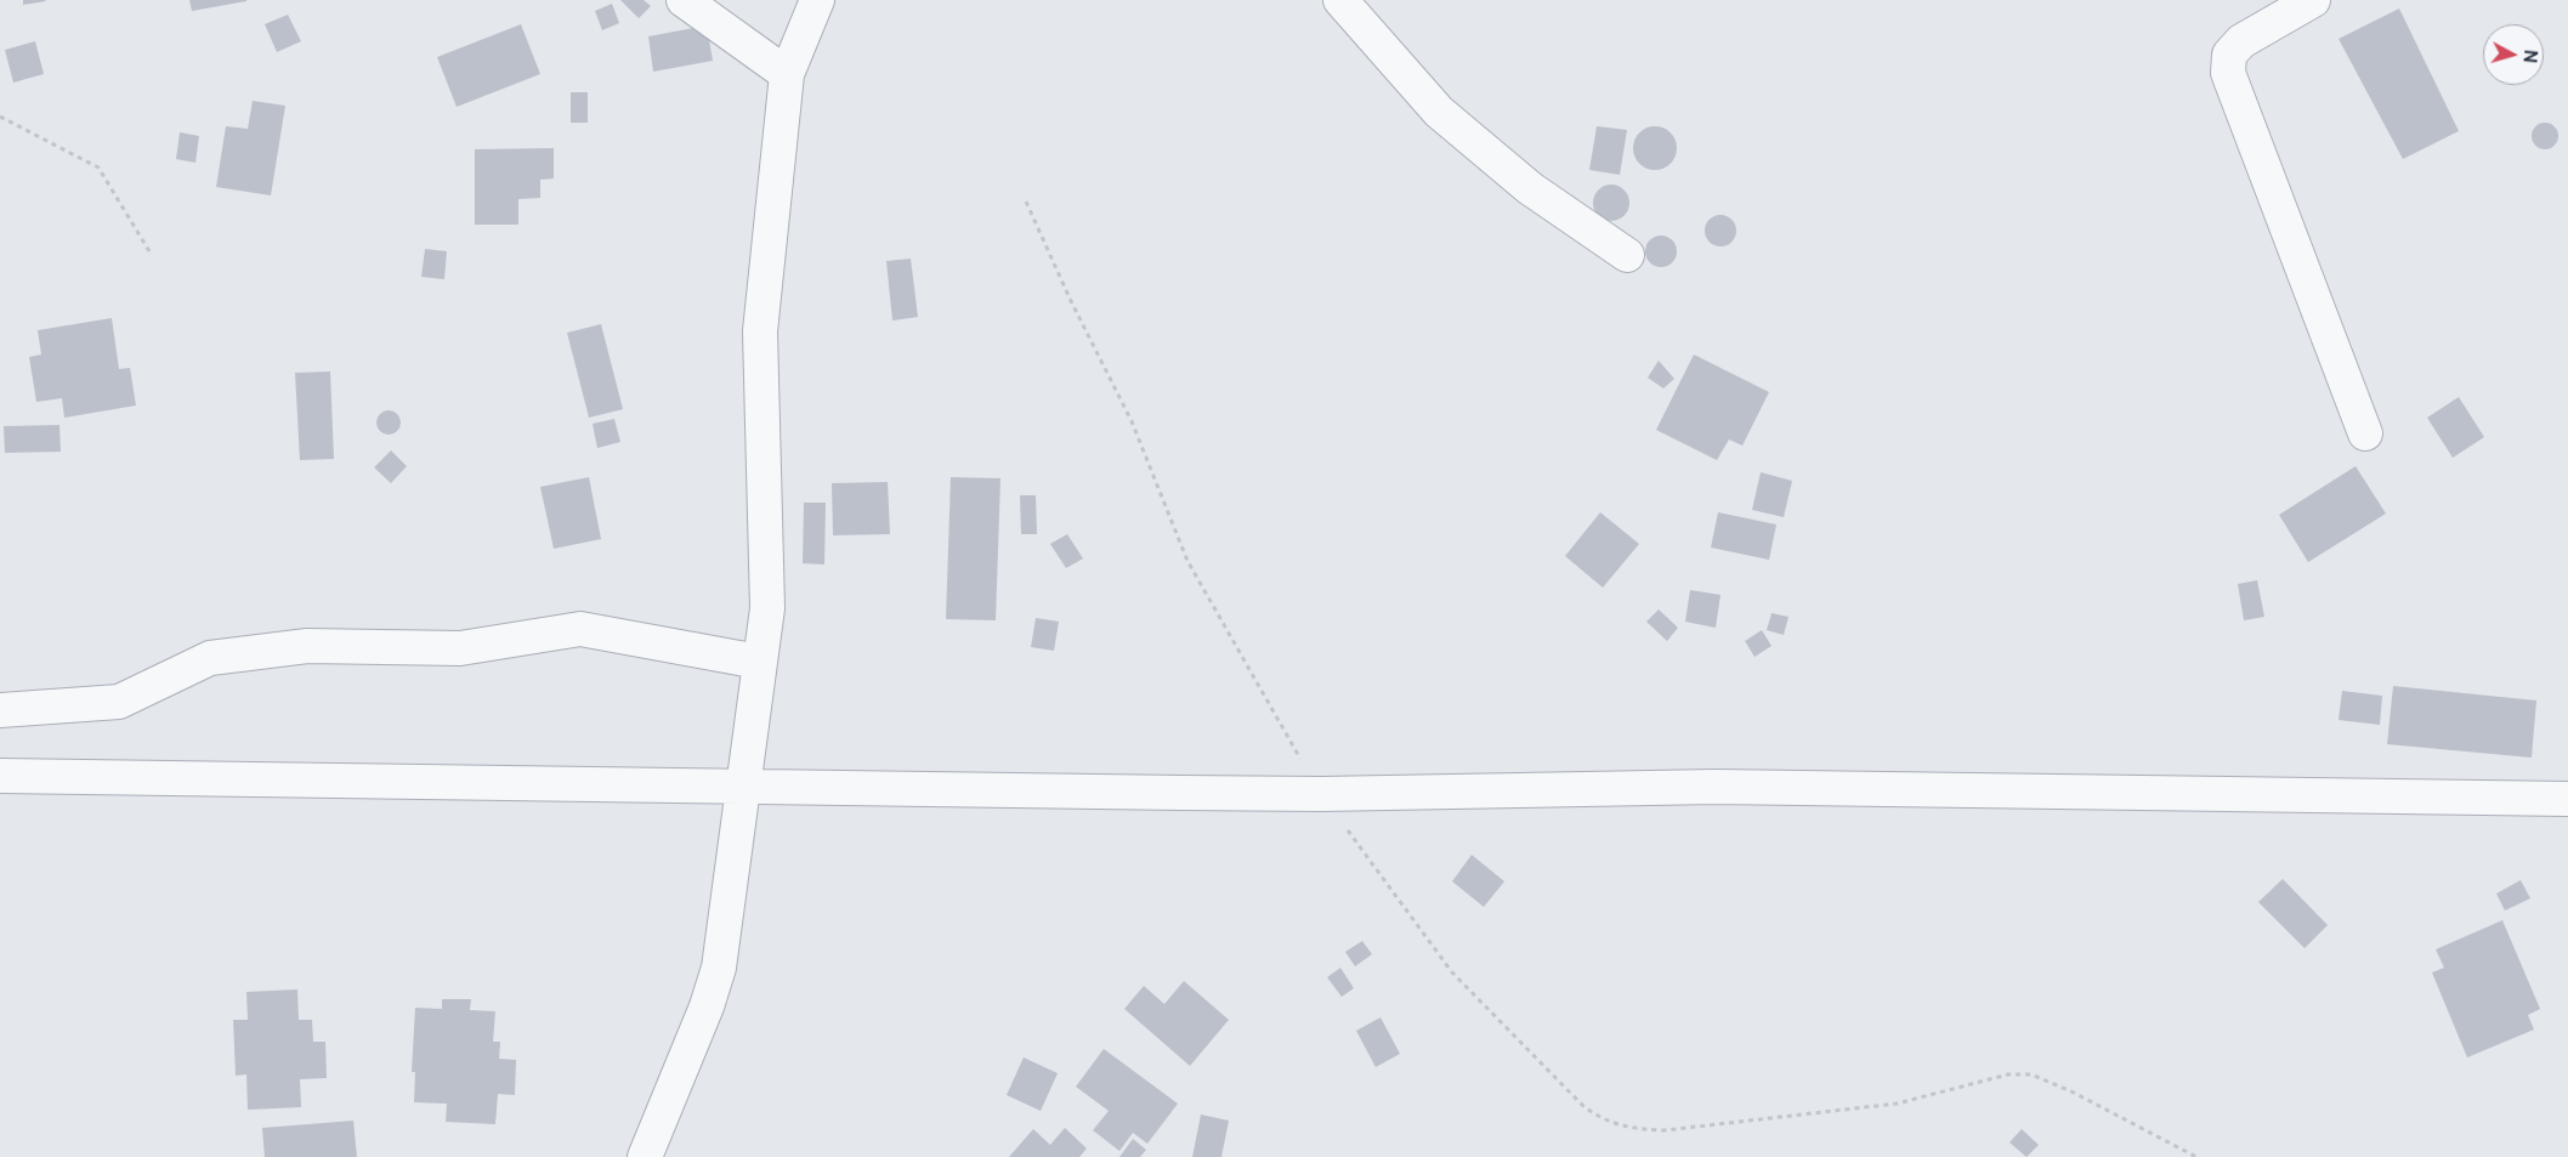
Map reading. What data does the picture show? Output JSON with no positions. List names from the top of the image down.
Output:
{
  "north": "right"
}
